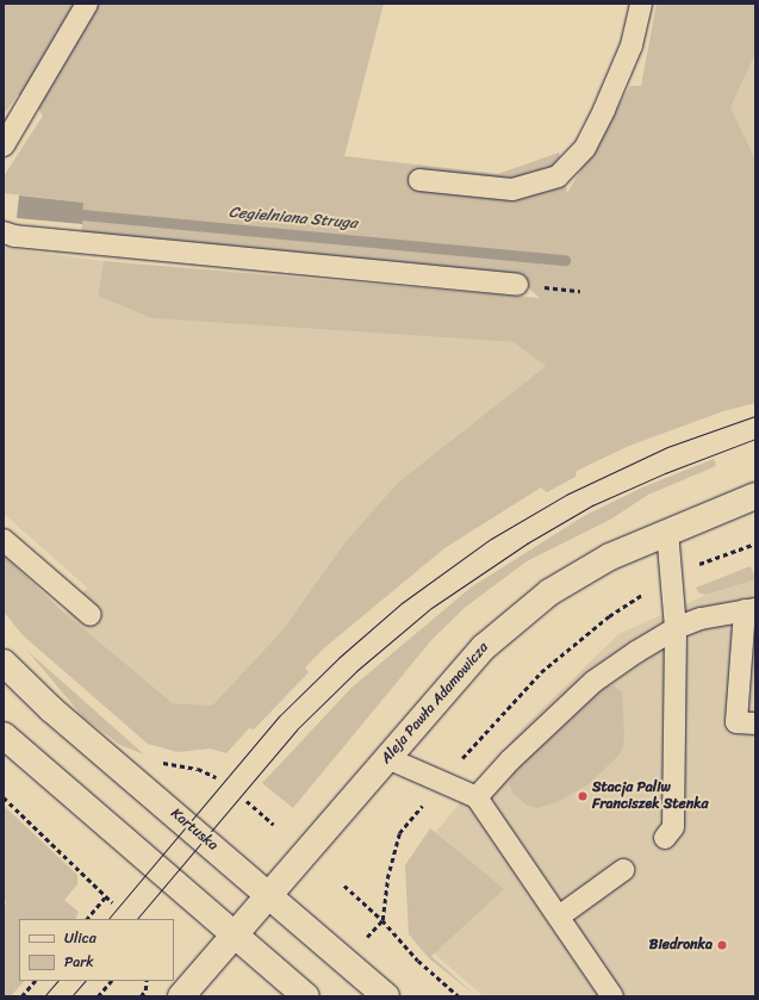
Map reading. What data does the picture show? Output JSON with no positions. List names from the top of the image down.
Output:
{
  "streets": {
    "street": ["Aleja Pawła Adamowicza", "Kartuska"]
  },
  "crossings": [
    ["Aleja Pawła Adamowicza", "Kartuska"]
  ],
  "water": ["Cegielniana Struga"],
  "places": ["Stacja Paliw Franciszek Stenka", "Biedronka"],
  "legend": ["Ulica", "Park"]
}
